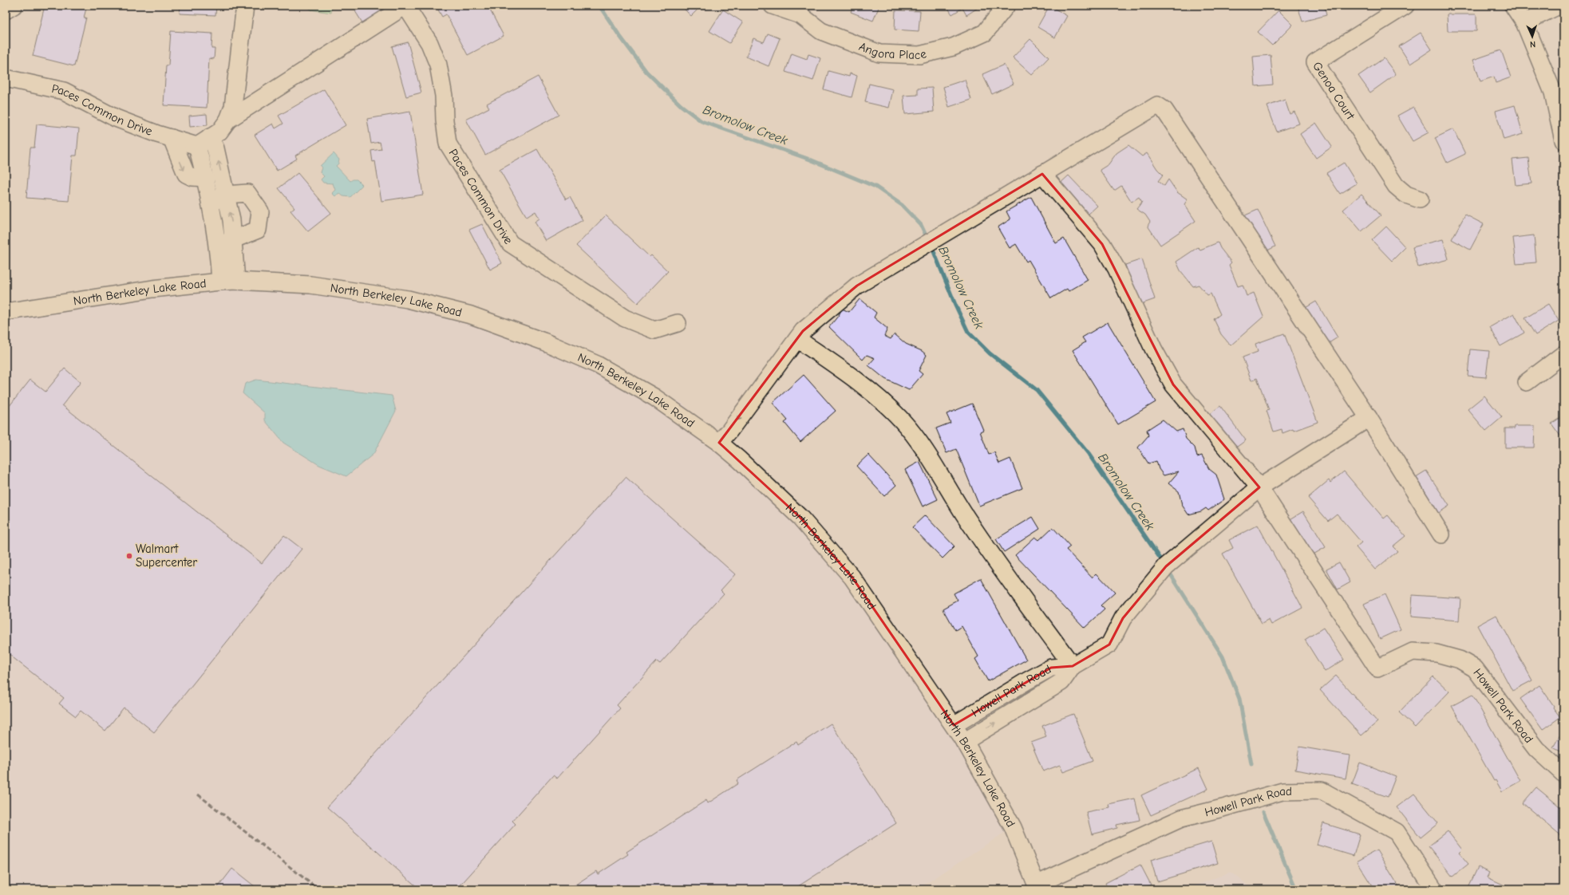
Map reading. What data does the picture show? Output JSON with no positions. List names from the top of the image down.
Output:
{
  "streets": {
    "street": [
      "Angora Place",
      "Genoa Court",
      "Paces Common Drive",
      "North Berkeley Lake Road",
      "Howell Park Road"
    ]
  },
  "crossings": [
    ["North Berkeley Lake Road", "Howell Park Road"]
  ],
  "water": ["Bromolow Creek"],
  "places": ["Walmart Supercenter"],
  "north": "bottom"
}
